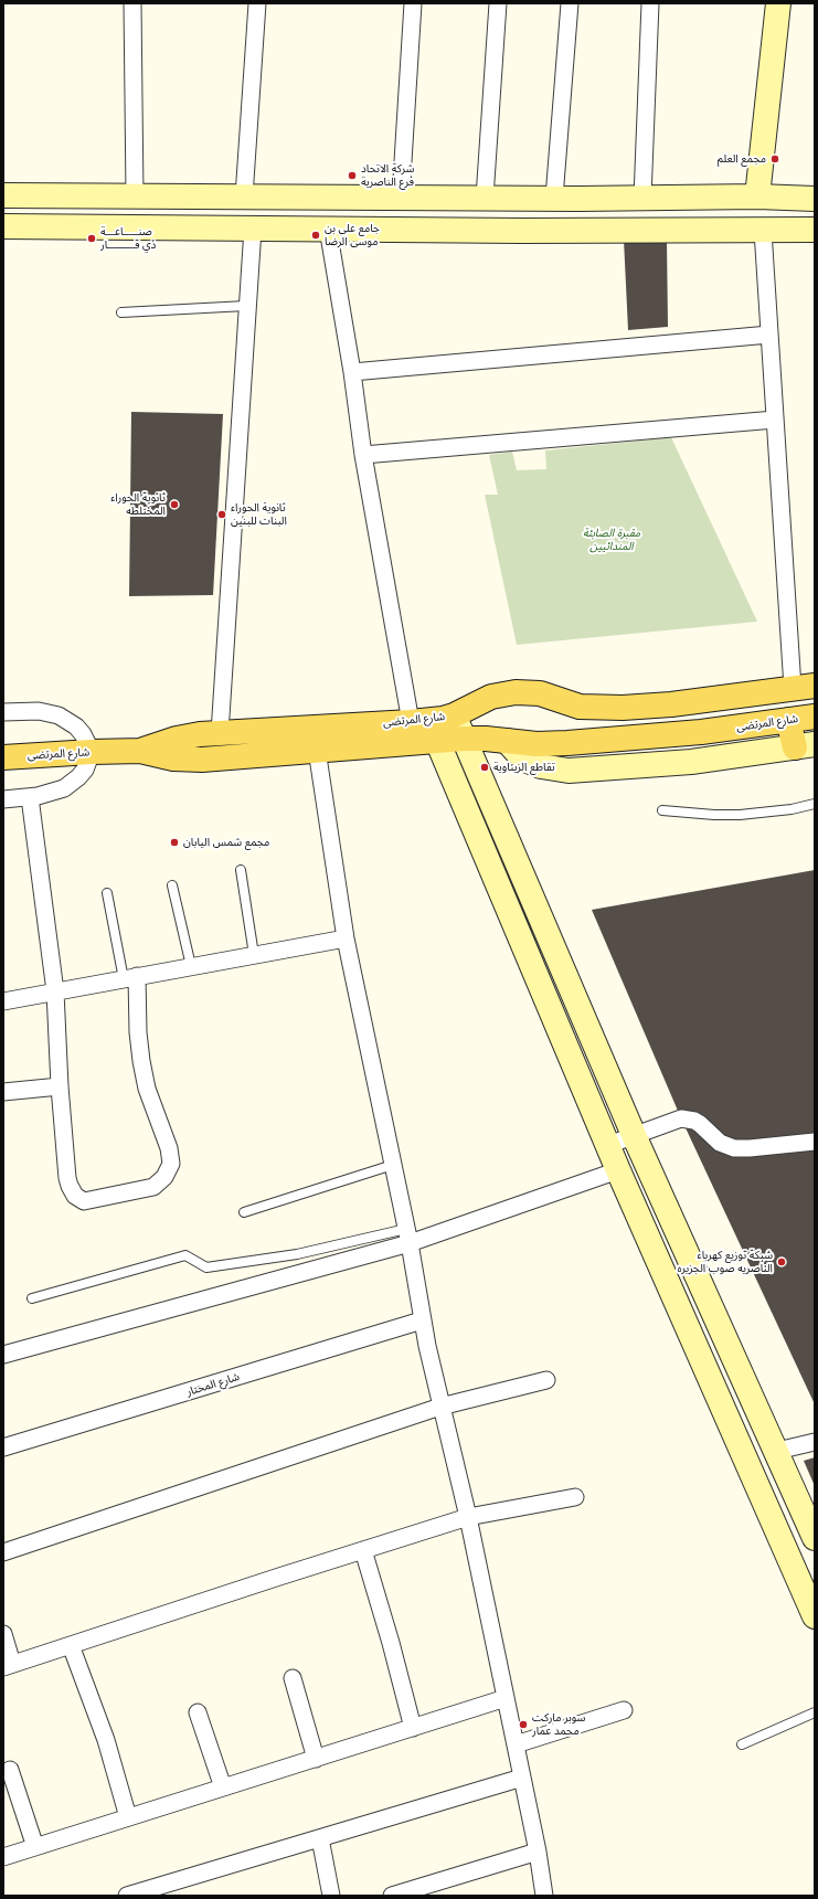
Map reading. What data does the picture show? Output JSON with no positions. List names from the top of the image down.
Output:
{
  "streets": {
    "main road": ["شارع المرتضى"],
    "street": ["شارع المختار"]
  },
  "parks": ["مقبرة الصابئة المندائيين"],
  "places": [
    "مجمع العلم",
    "شركة الاتحاد فرع الناصرية",
    "جامع علي بن موسى الرضا",
    "صنـــــاعـــة ذي قـــــــــار",
    "ثانوية الحوراء المختلطه",
    "ثانوية الحوراء البنات للبنين",
    "تقاطع الزيناوية",
    "مجمع شمس اليابان",
    "شبكة توزيع كهرباء الناصريه صوب الجزيره",
    "سوبر ماركت محمد عمار"
  ]
}
